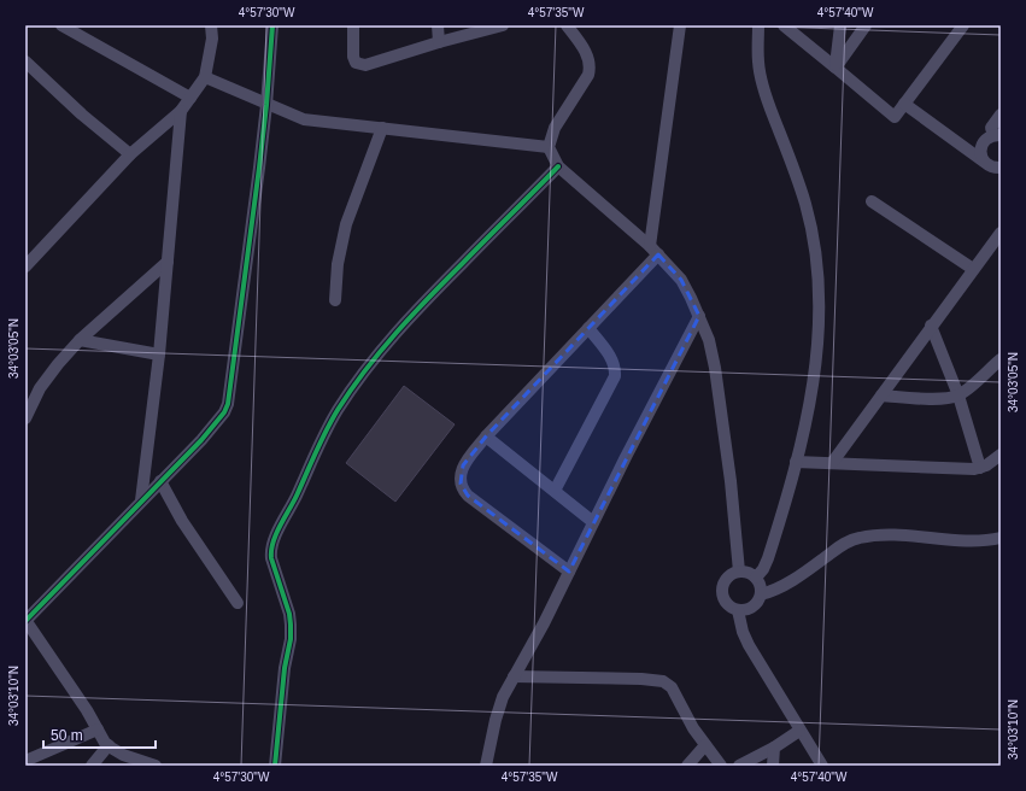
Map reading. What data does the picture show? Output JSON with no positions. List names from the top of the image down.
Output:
{
  "scale_bar": "50 m",
  "coordinates": [
    "4°57'30\"W",
    "4°57'35\"W",
    "4°57'40\"W",
    "34°03'05\"N",
    "34°03'10\"N"
  ]
}
